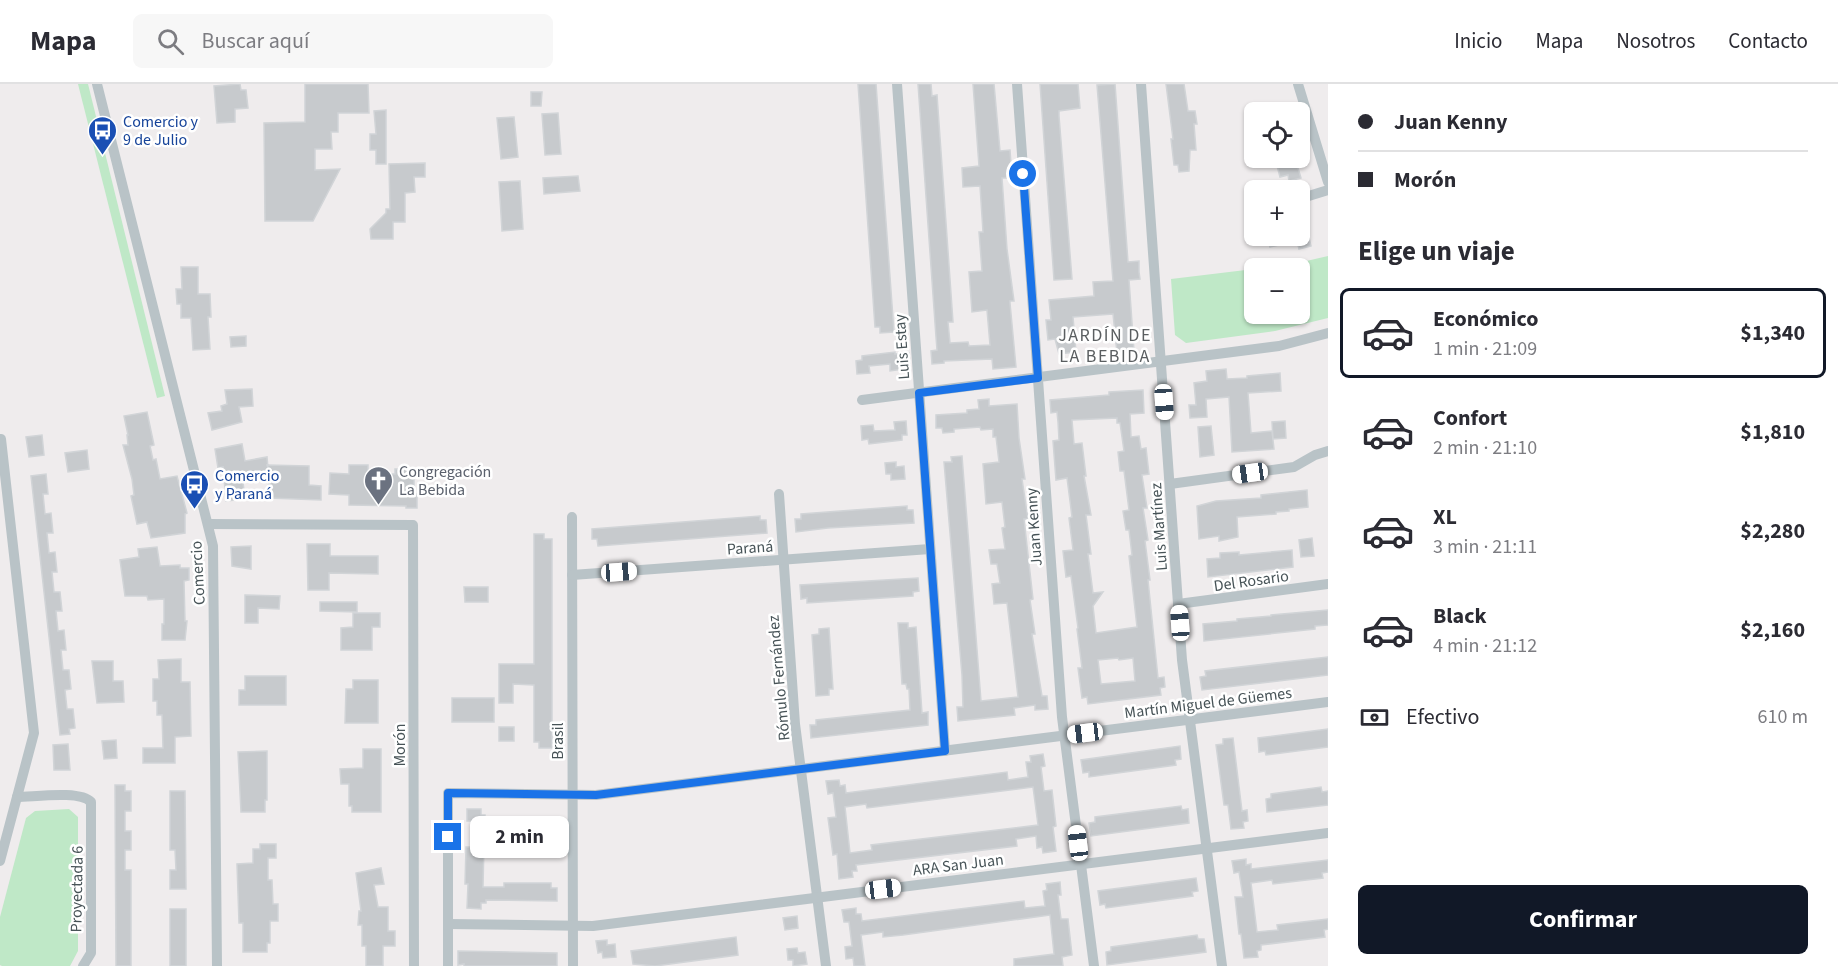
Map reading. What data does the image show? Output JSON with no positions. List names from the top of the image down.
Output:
{
  "streets": {
    "street": [
      "Luis Estay",
      "Juan Kenny",
      "Luis Martínez",
      "Paraná",
      "Comercio",
      "Del Rosario",
      "Rómulo Fernández",
      "Martín Miguel de Güemes",
      "Brasil",
      "Morón",
      "ARA San Juan",
      "Proyectada 6"
    ]
  },
  "crossings": [
    ["Luis Estay", "Paraná"],
    ["Luis Estay", "Martín Miguel de Güemes"],
    ["Juan Kenny", "Martín Miguel de Güemes"],
    ["Juan Kenny", "ARA San Juan"],
    ["Luis Martínez", "Del Rosario"],
    ["Luis Martínez", "Martín Miguel de Güemes"],
    ["Luis Martínez", "ARA San Juan"],
    ["Paraná", "Rómulo Fernández"],
    ["Paraná", "Brasil"],
    ["Comercio", "Morón"],
    ["Rómulo Fernández", "Martín Miguel de Güemes"],
    ["Rómulo Fernández", "ARA San Juan"],
    ["Martín Miguel de Güemes", "Brasil"],
    ["Martín Miguel de Güemes", "ARA San Juan"],
    ["Brasil", "ARA San Juan"]
  ],
  "districts": ["JARDÍN DE LA BEBIDA"],
  "places": {
    "bus stop": ["Comercio y 9 de Julio", "Comercio y Paraná"],
    "church": ["Congregación La Bebida"]
  },
  "page": {
    "header": "Mapa",
    "search": "Buscar aquí",
    "nav": [
      "Inicio",
      "Mapa",
      "Nosotros",
      "Contacto"
    ],
    "banner": ["Juan Kenny", "Morón"],
    "map_buttons": ["+", "−"],
    "heading": "Elige un viaje",
    "list": [
      {
        "name": "Económico",
        "note": "1 min · 21:09",
        "value": "$1,340"
      },
      {
        "name": "Confort",
        "note": "2 min · 21:10",
        "value": "$1,810"
      },
      {
        "name": "XL",
        "note": "3 min · 21:11",
        "value": "$2,280"
      },
      {
        "name": "Black",
        "note": "4 min · 21:12",
        "value": "$2,160"
      }
    ],
    "pay": ["Efectivo", "610 m"],
    "bubble": "2 min",
    "buttons": "Confirmar"
  }
}
